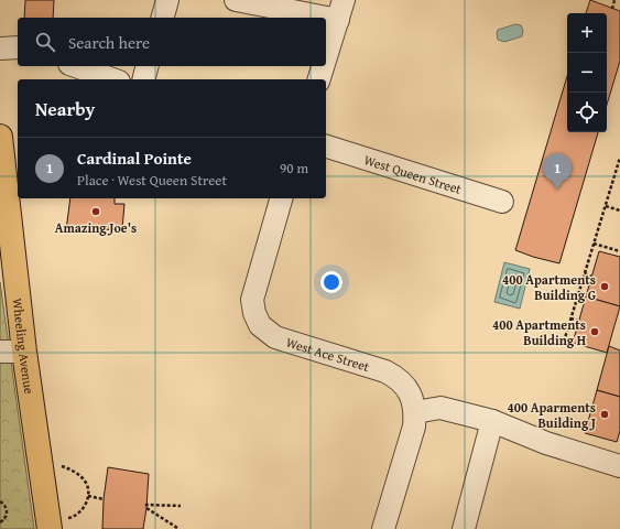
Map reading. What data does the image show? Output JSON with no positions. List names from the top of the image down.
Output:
{
  "streets": {
    "main road": ["Wheeling Avenue"],
    "street": ["West Queen Street", "West Ace Street"]
  },
  "places": [
    "Amazing Joe's",
    "400 Apartments Building G",
    "400 Apartments Building H",
    "400 Aparments Building J"
  ],
  "page": {
    "map_buttons": ["+", "−"],
    "search": "Search here",
    "heading": "Nearby",
    "list": [
      {
        "mark": "1",
        "name": "Cardinal Pointe",
        "note": "Place · West Queen Street",
        "value": "90 m"
      }
    ],
    "pins": "1"
  }
}
